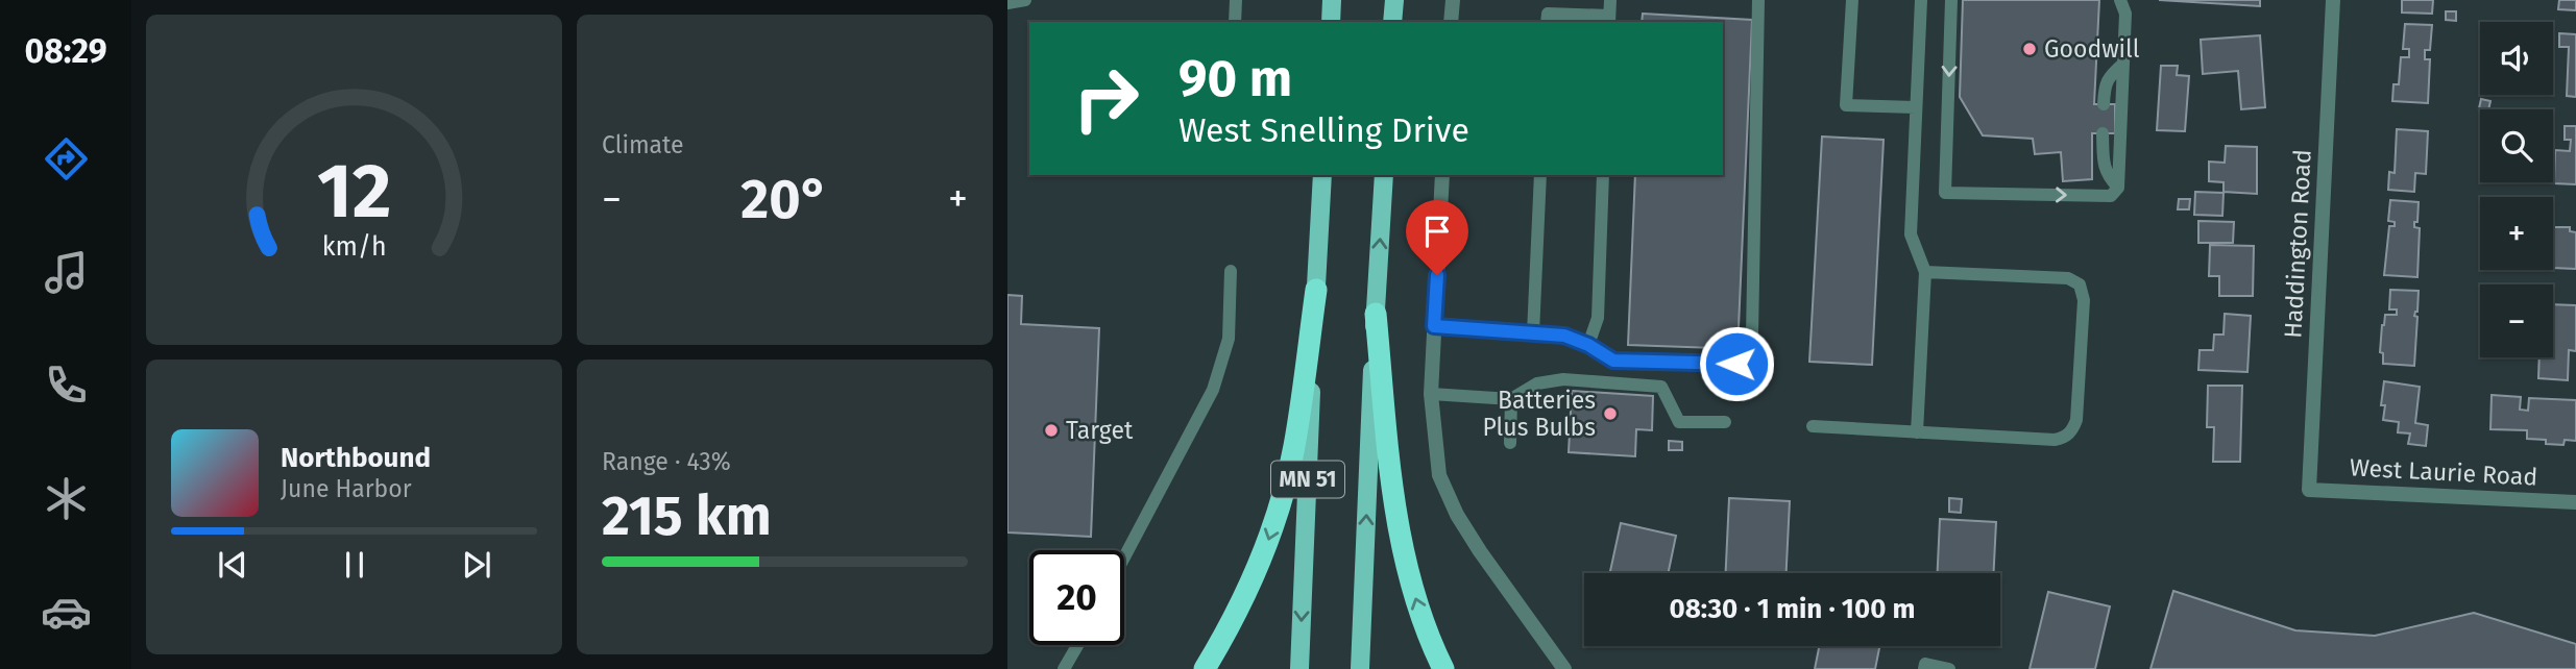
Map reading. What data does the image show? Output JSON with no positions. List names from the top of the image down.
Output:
{
  "streets": {
    "main road": ["MN 51"],
    "street": ["Haddington Road", "West Laurie Road"]
  },
  "crossings": [
    ["Haddington Road", "West Laurie Road"]
  ],
  "places": ["Goodwill", "Batteries Plus Bulbs", "Target"],
  "page": {
    "tabs": "08:29",
    "tile": [
      "Climate",
      ["Range · 43%", "215 km"]
    ],
    "map_buttons": ["+", "−"],
    "turn": ["90 m", "West Snelling Drive"],
    "heat": ["−", "20°", "+"],
    "song": ["Northbound", "June Harbor"],
    "limit": "20",
    "trip": "08:30 · 1 min · 100 m",
    "gauge": ["12", "km/h"]
  }
}
